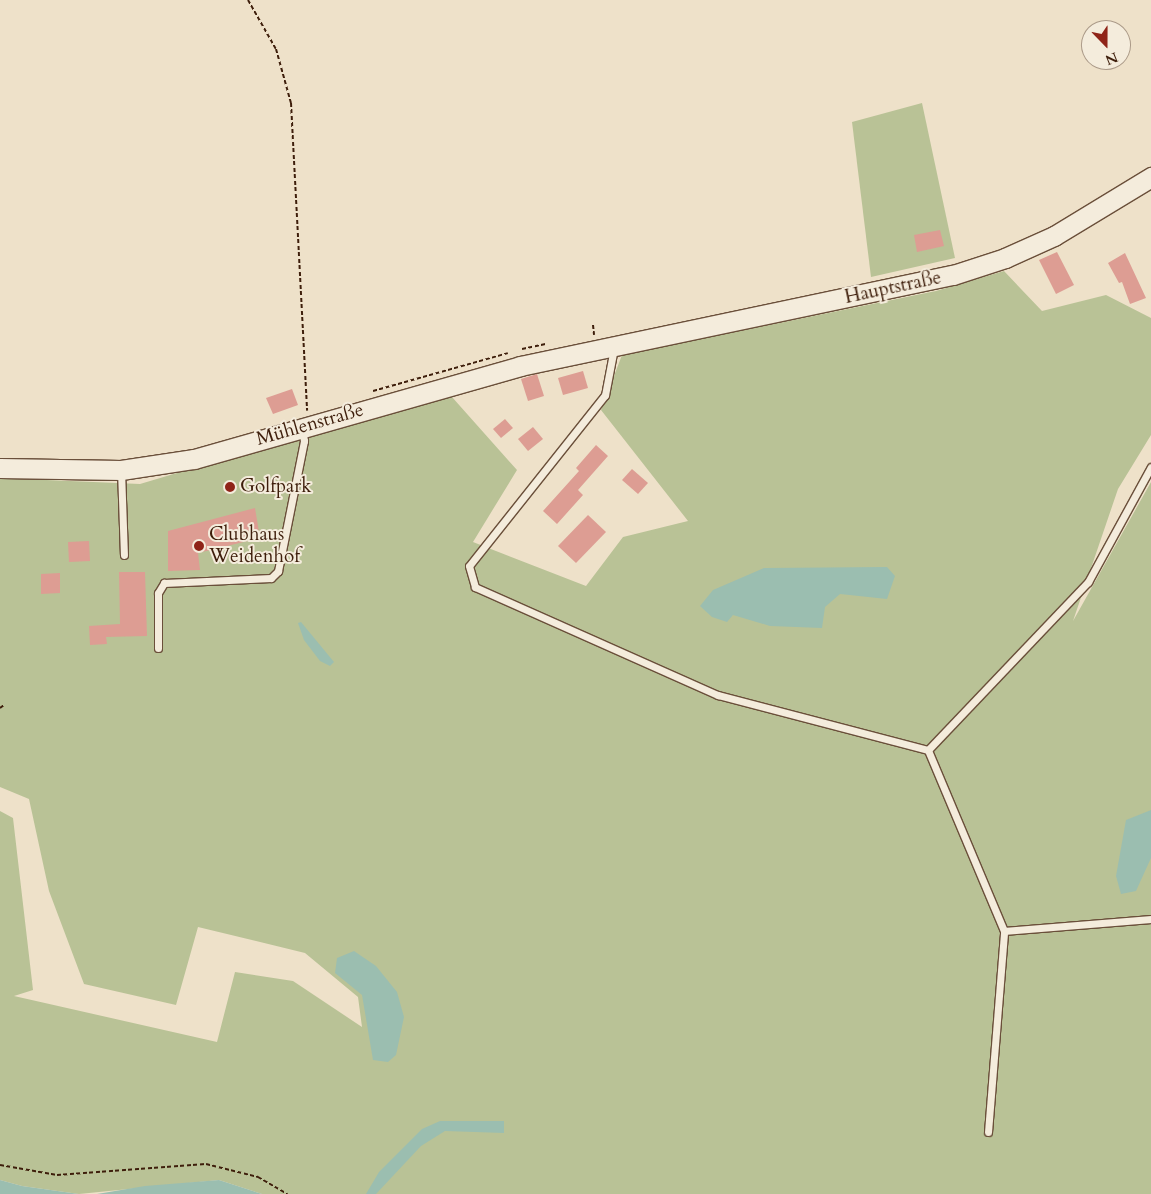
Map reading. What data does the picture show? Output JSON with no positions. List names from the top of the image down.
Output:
{
  "streets": {
    "main road": ["Hauptstraße", "Mühlenstraße"]
  },
  "crossings": [
    ["Hauptstraße", "Mühlenstraße"]
  ],
  "places": ["Golfpark", "Clubhaus Weidenhof"],
  "north": "bottom"
}
